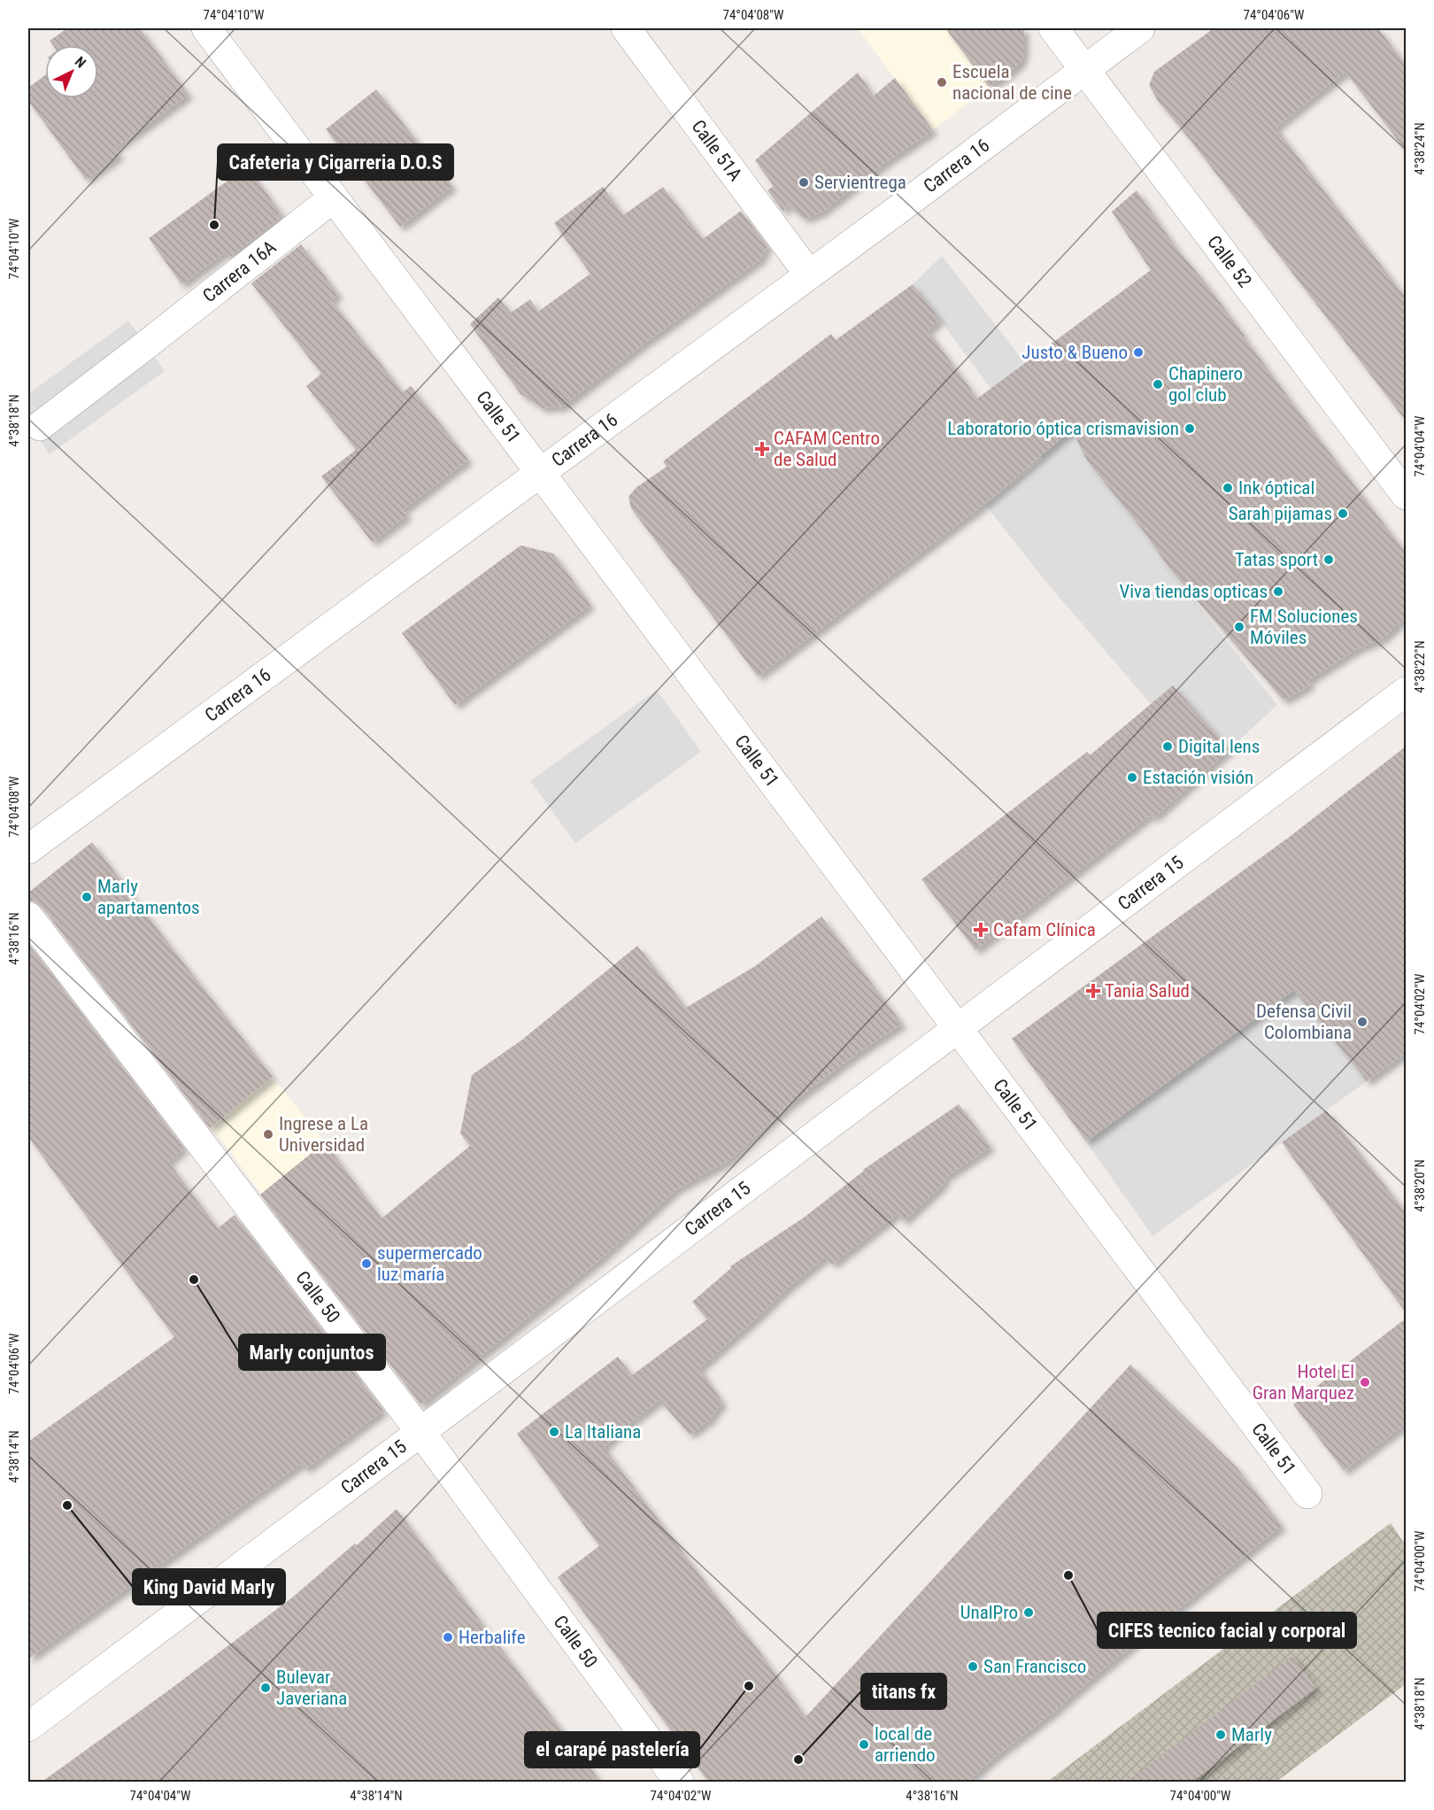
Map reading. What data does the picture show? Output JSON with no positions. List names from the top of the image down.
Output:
{
  "streets": {
    "street": [
      "Calle 51A",
      "Carrera 16",
      "Calle 52",
      "Carrera 16A",
      "Calle 51",
      "Carrera 15",
      "Calle 50"
    ]
  },
  "crossings": [
    ["Calle 51A", "Carrera 16"],
    ["Carrera 16", "Calle 52"],
    ["Carrera 16", "Calle 51"],
    ["Carrera 16A", "Calle 51"],
    ["Calle 51", "Carrera 15"],
    ["Carrera 15", "Calle 50"]
  ],
  "places": {
    "other": [
      "Escuela nacional de cine",
      "Servientrega",
      "Cafeteria y Cigarreria D.O.S",
      "Justo & Bueno",
      "Chapinero gol club",
      "Laboratorio óptica crismavision",
      "Ink óptical",
      "Sarah pijamas",
      "Tatas sport",
      "Viva tiendas opticas",
      "FM Soluciones Móviles",
      "Digital lens",
      "Estación visión",
      "Marly apartamentos",
      "Defensa Civil Colombiana",
      "Ingrese a La Universidad",
      "supermercado luz maría",
      "Marly conjuntos",
      "Hotel El Gran Marquez",
      "La Italiana",
      "King David Marly",
      "CIFES tecnico facial y corporal",
      "UnalPro",
      "Herbalife",
      "San Francisco",
      "el carapé pastelería",
      "Bulevar Javeriana",
      "Marly",
      "local de arriendo",
      "titans fx"
    ],
    "health": ["CAFAM Centro de Salud", "Cafam Clínica", "Tania Salud"]
  },
  "north": "top right",
  "coordinates": [
    "74°04'10\"W",
    "74°04'08\"W",
    "74°04'06\"W",
    "4°38'24\"N",
    "4°38'18\"N",
    "74°04'04\"W",
    "4°38'22\"N",
    "4°38'16\"N",
    "74°04'02\"W",
    "4°38'20\"N",
    "4°38'14\"N",
    "74°04'00\"W"
  ]
}
